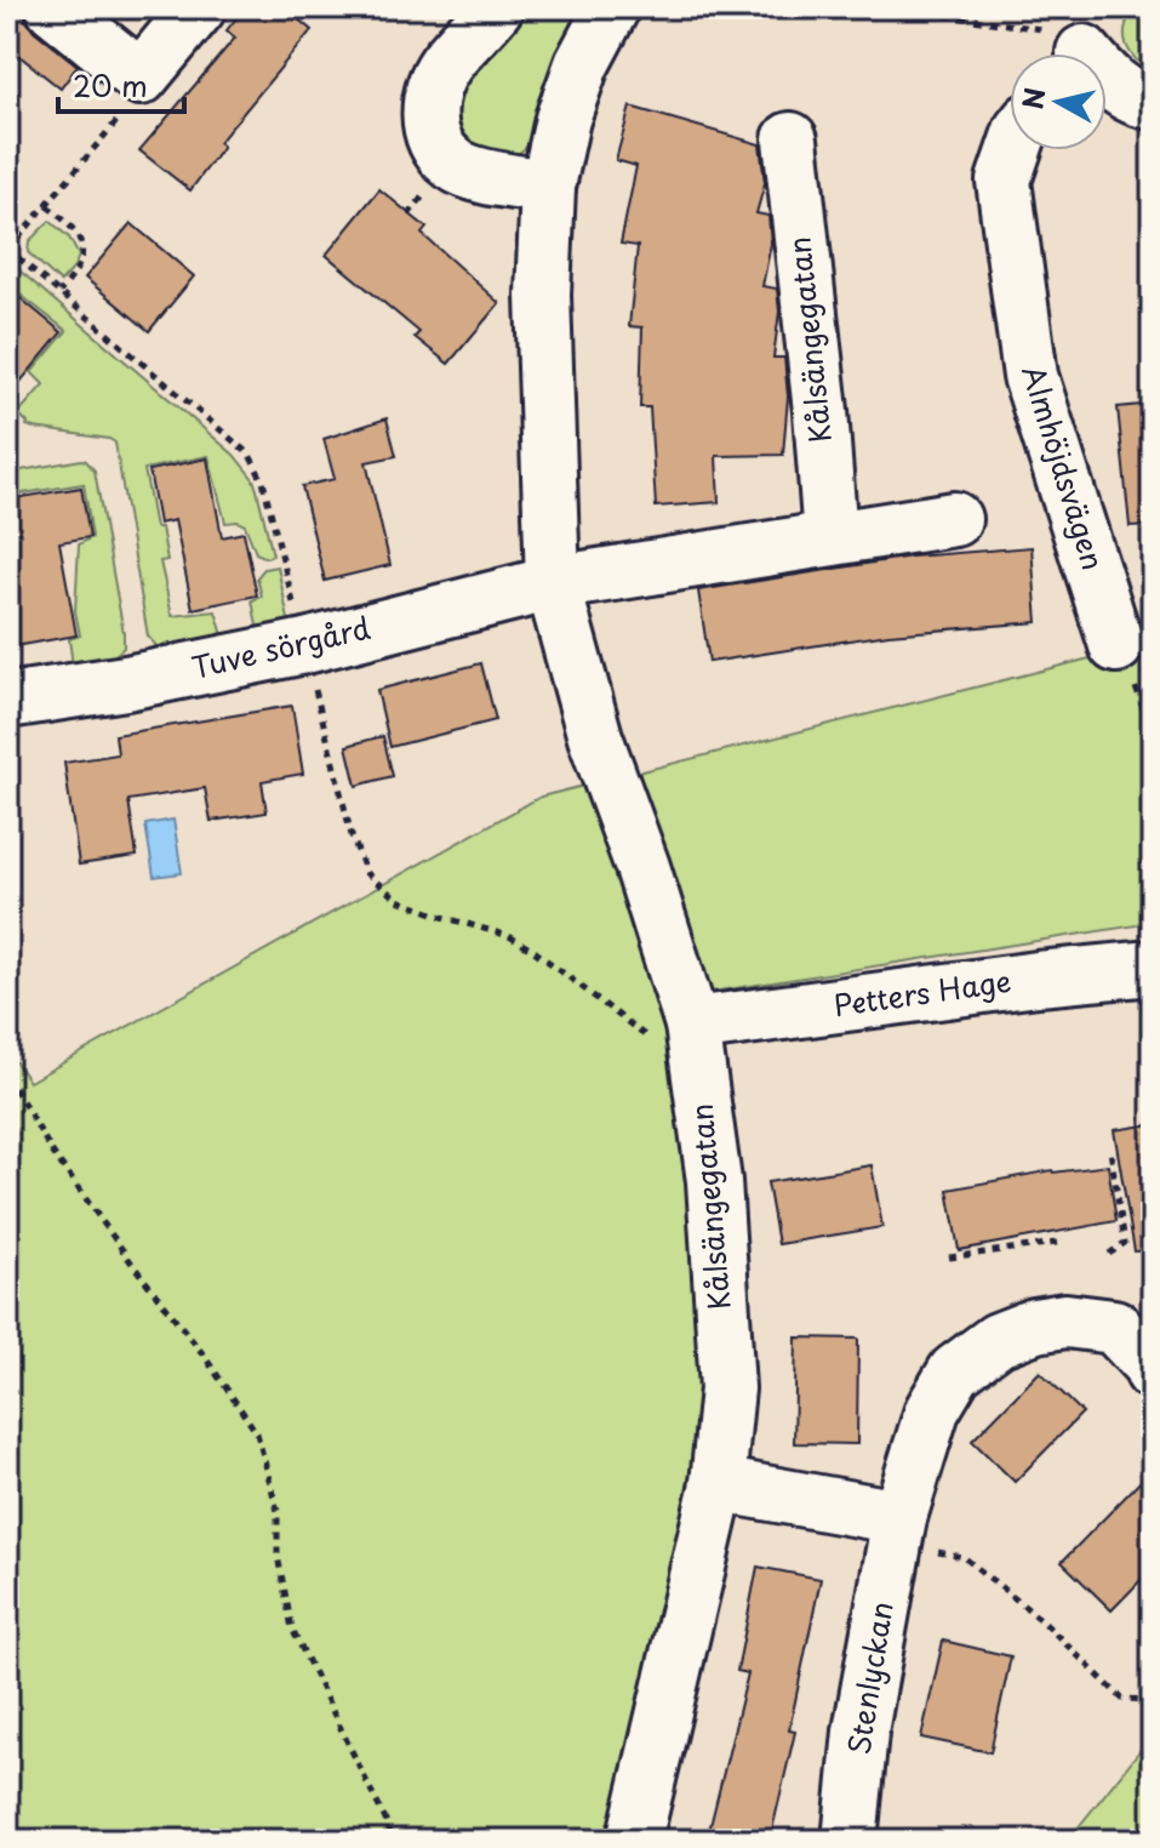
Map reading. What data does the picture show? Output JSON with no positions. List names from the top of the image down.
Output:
{
  "streets": {
    "street": [
      "Kålsängegatan",
      "Almhöjdsvägen",
      "Tuve sörgård",
      "Petters Hage",
      "Stenlyckan"
    ]
  },
  "crossings": [
    ["Kålsängegatan", "Tuve sörgård"],
    ["Kålsängegatan", "Petters Hage"]
  ],
  "scale_bar": "20 m",
  "north": "left"
}
